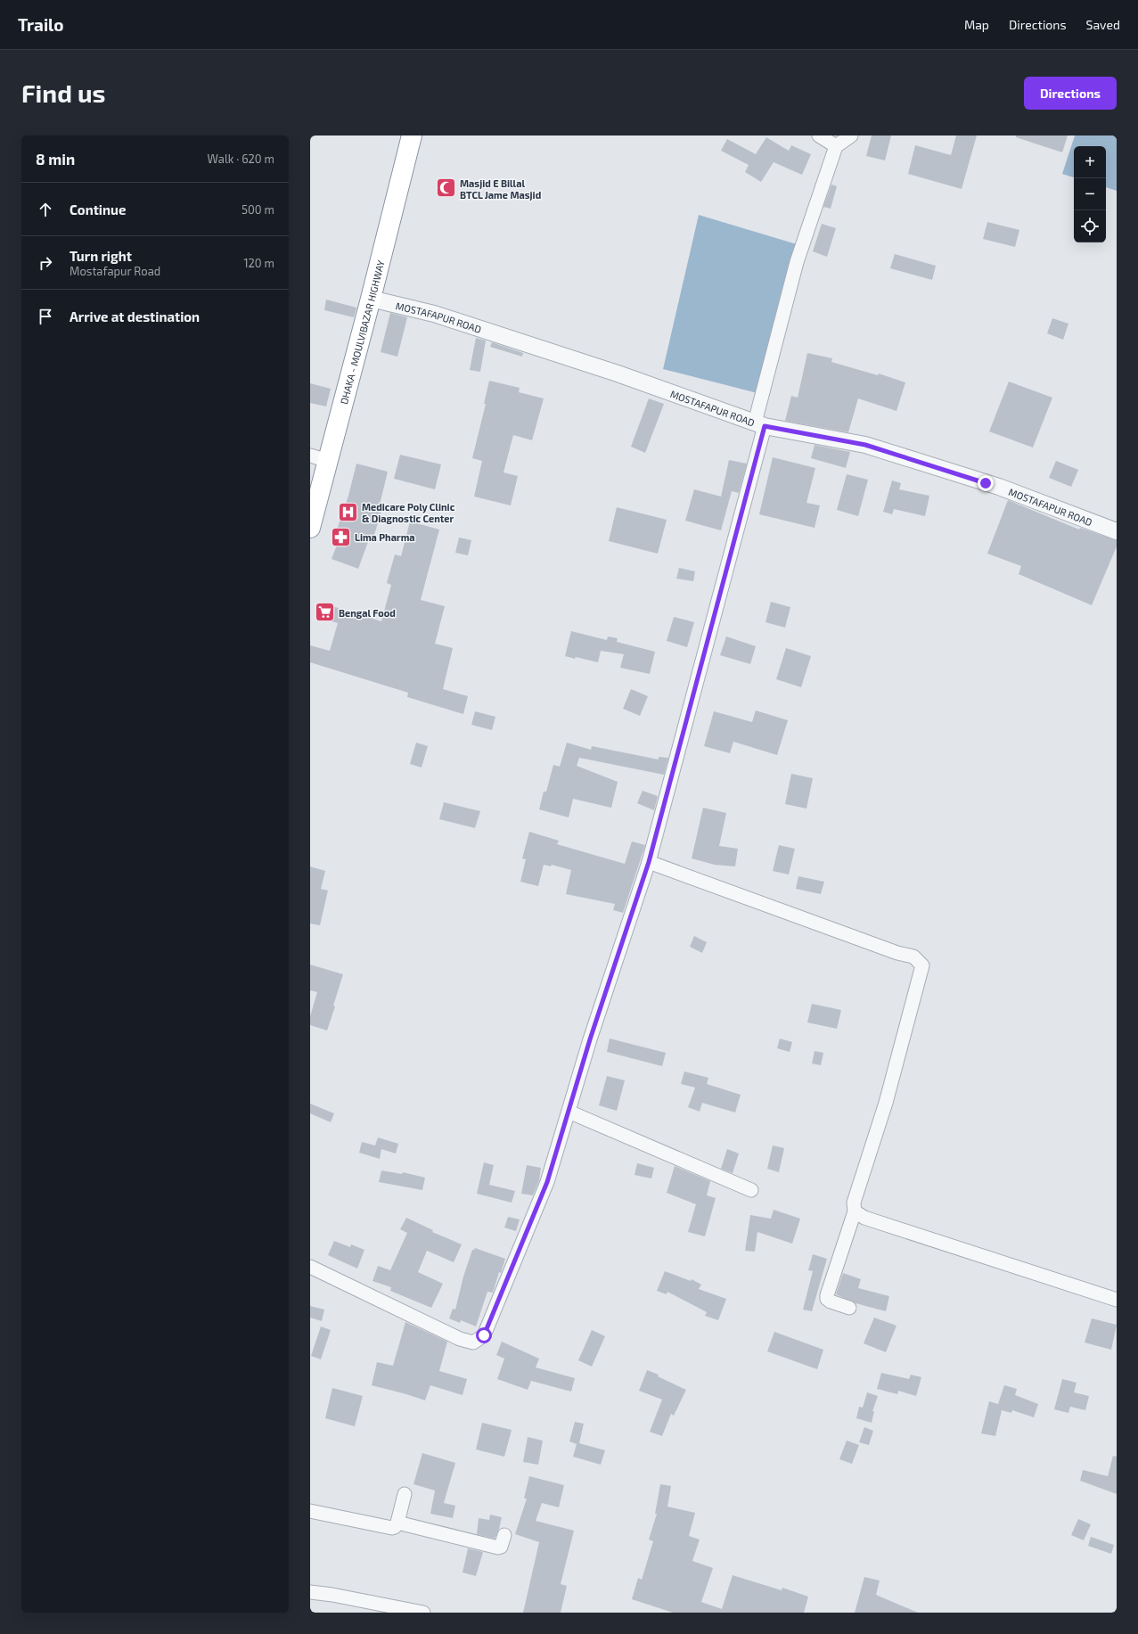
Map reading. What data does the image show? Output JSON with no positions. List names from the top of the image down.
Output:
{
  "streets": {
    "highway": ["DHAKA - MOULVIBAZAR HIGHWAY"],
    "street": ["MOSTAFAPUR ROAD"]
  },
  "crossings": [
    ["MOSTAFAPUR ROAD", "DHAKA - MOULVIBAZAR HIGHWAY"]
  ],
  "places": {
    "mosque": ["Masjid E Billal BTCL Jame Masjid"],
    "hospital": ["Medicare Poly Clinic & Diagnostic Center"],
    "pharmacy": ["Lima Pharma"],
    "supermarket": ["Bengal Food"]
  },
  "page": {
    "header": "Trailo",
    "nav": ["Map", "Directions", "Saved"],
    "buttons": "Directions",
    "title": "Find us",
    "heading": ["8 min", "Walk · 620 m"],
    "map_buttons": ["+", "−"],
    "list": [
      ["Continue", "500 m"],
      ["Turn right", "Mostafapur Road", "120 m"],
      "Arrive at destination"
    ]
  }
}
